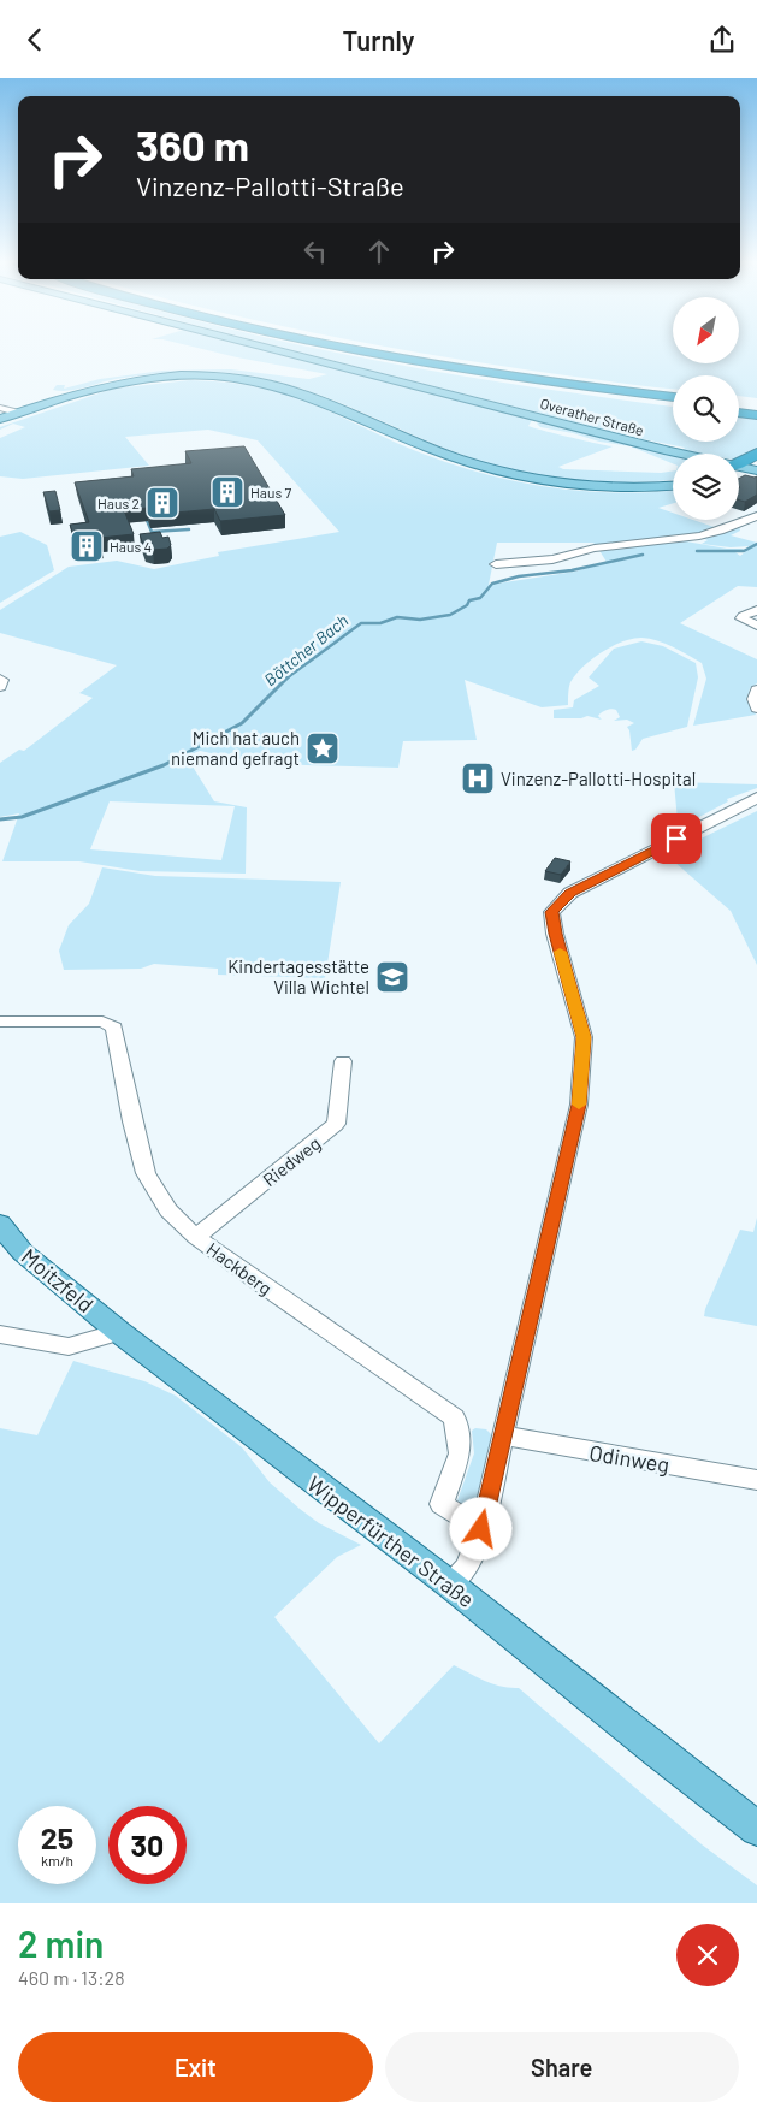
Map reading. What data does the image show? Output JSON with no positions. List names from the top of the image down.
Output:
{
  "streets": {
    "main road": ["Overather Straße", "Moitzfeld", "Wipperfürther Straße"],
    "street": ["Riedweg", "Hackberg", "Odinweg"]
  },
  "crossings": [
    ["Riedweg", "Hackberg"],
    ["Moitzfeld", "Wipperfürther Straße"]
  ],
  "water": ["Böttcher Bach"],
  "places": {
    "building": ["Haus 7", "Haus 2", "Haus 4"],
    "place": ["Mich hat auch niemand gefragt"],
    "hospital": ["Vinzenz-Pallotti-Hospital"],
    "school or university": ["Kindertagesstätte Villa Wichtel"]
  },
  "north": "bottom left",
  "page": {
    "header": "Turnly",
    "turn": ["360 m", "Vinzenz-Pallotti-Straße"],
    "speed": "25 km/h",
    "limit": "30",
    "heading": ["2 min", "460 m · 13:28"],
    "buttons": ["Exit", "Share"]
  }
}
